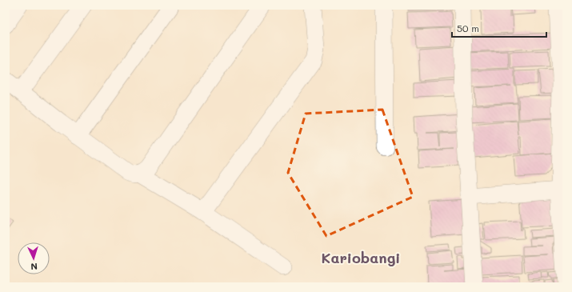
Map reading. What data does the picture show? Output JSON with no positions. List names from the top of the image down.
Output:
{
  "districts": ["Kariobangi"],
  "scale_bar": "50 m",
  "north": "bottom"
}
